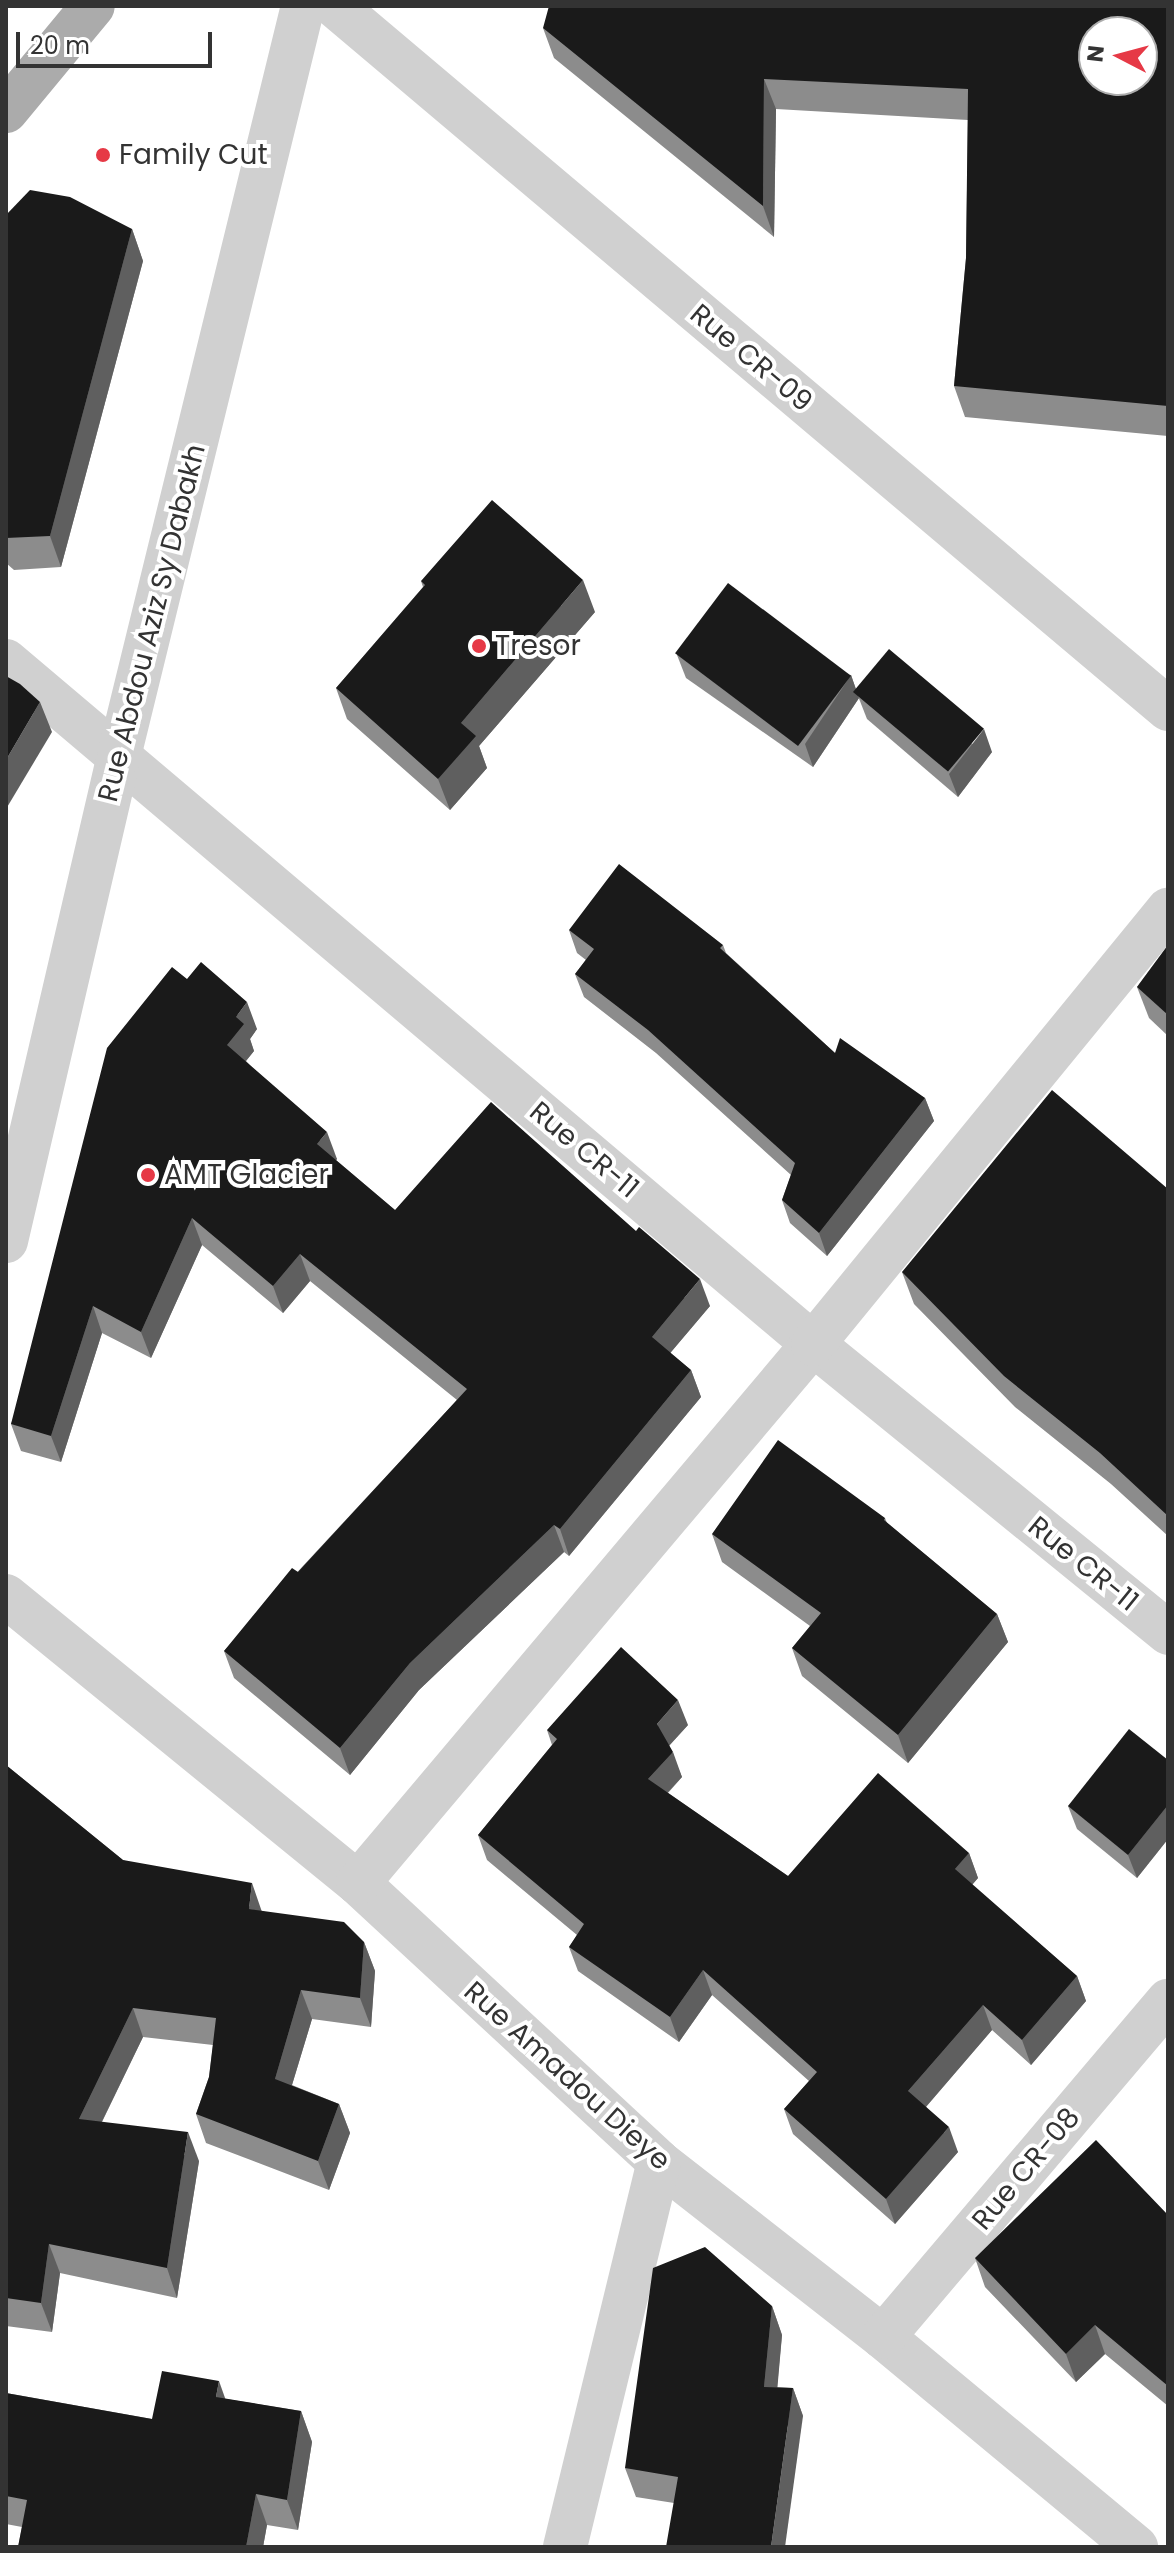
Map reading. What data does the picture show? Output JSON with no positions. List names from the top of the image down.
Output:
{
  "streets": {
    "street": [
      "Rue CR-09",
      "Rue Abdou Aziz Sy Dabakh",
      "Rue CR-11",
      "Rue Amadou Dieye",
      "Rue CR-08"
    ]
  },
  "crossings": [
    ["Rue Abdou Aziz Sy Dabakh", "Rue CR-11"],
    ["Rue Amadou Dieye", "Rue CR-08"]
  ],
  "places": ["Family Cut", "Tresor", "AMT Glacier"],
  "scale_bar": "20 m",
  "north": "left"
}
